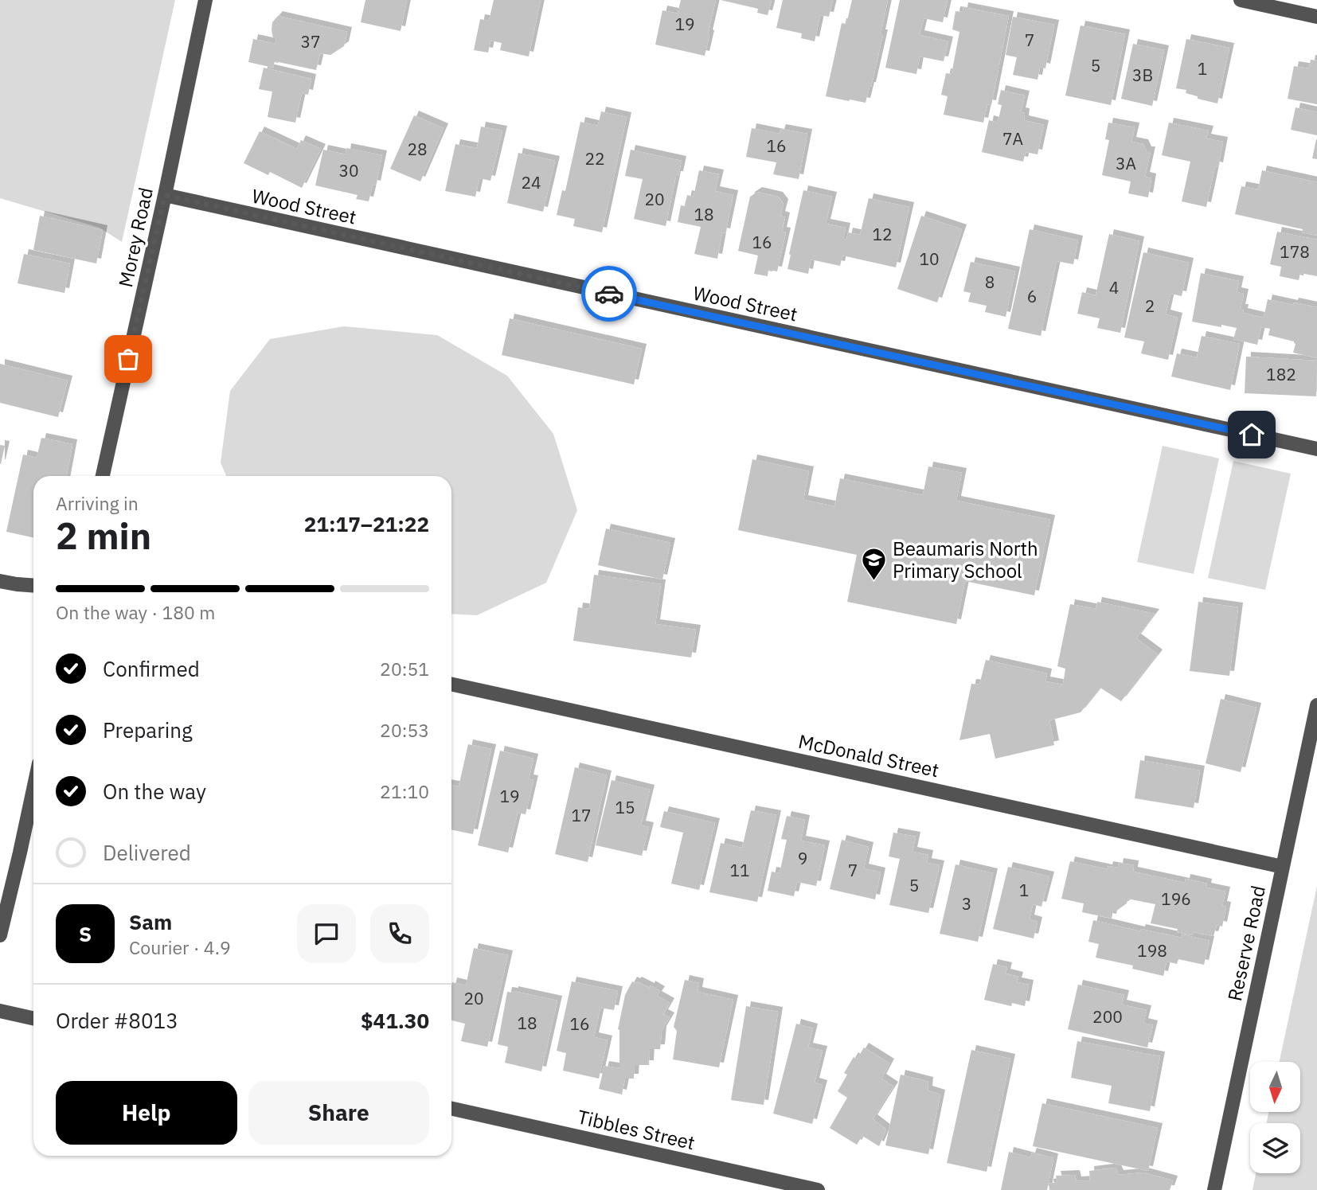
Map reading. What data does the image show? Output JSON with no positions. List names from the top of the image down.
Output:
{
  "streets": {
    "street": [
      "Wood Street",
      "Morey Road",
      "McDonald Street",
      "Reserve Road",
      "Tibbles Street"
    ]
  },
  "crossings": [
    ["Wood Street", "Morey Road"],
    ["McDonald Street", "Reserve Road"]
  ],
  "places": {
    "school or university": ["Beaumaris North Primary School"]
  },
  "house_numbers": [
    "19",
    "7",
    "37",
    "5",
    "1",
    "3B",
    "7A",
    "16",
    "28",
    "22",
    "3A",
    "30",
    "24",
    "20",
    "18",
    "12",
    "16",
    "178",
    "10",
    "8",
    "4",
    "6",
    "2",
    "182",
    "19",
    "15",
    "17",
    "9",
    "11",
    "7",
    "5",
    "1",
    "196",
    "3",
    "198",
    "20",
    "200",
    "18",
    "16"
  ],
  "north": "bottom",
  "page": {
    "heading": ["2 min", "Arriving in", "21:17–21:22"],
    "panel": [
      "Sam",
      "Courier · 4.9",
      "Order #8013",
      "$41.30"
    ],
    "bar": "On the way · 180 m",
    "list": [
      ["Confirmed", "20:51"],
      ["Preparing", "20:53"],
      ["On the way", "21:10"],
      "Delivered"
    ],
    "round": "S",
    "buttons": ["Help", "Share"]
  }
}
